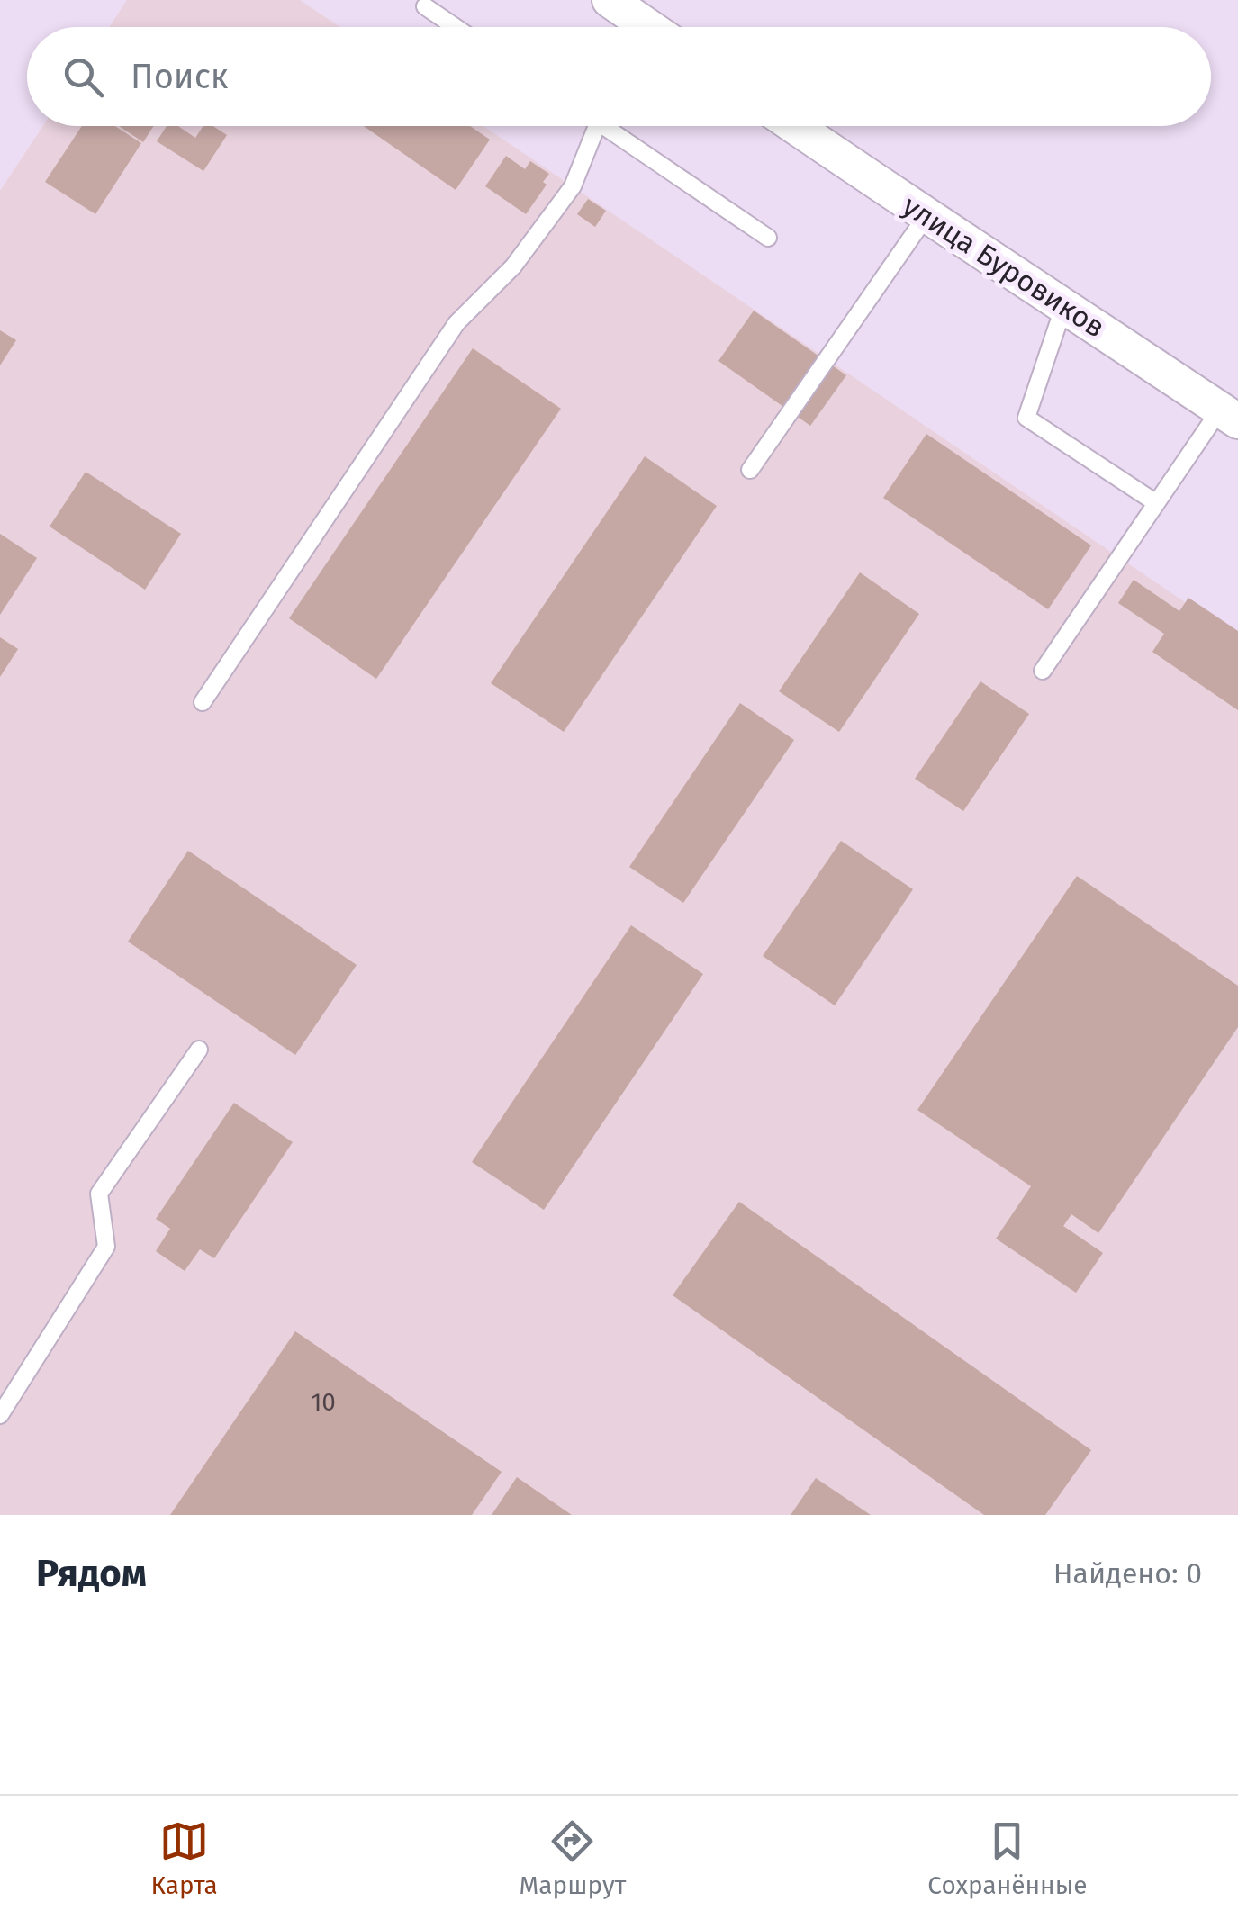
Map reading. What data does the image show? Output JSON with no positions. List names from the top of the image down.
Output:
{
  "streets": {
    "street": ["улица Буровиков"]
  },
  "house_numbers": ["10"],
  "page": {
    "search": "Поиск",
    "heading": ["Рядом", "Найдено: 0"],
    "nav": ["Карта", "Маршрут", "Сохранённые"]
  }
}
